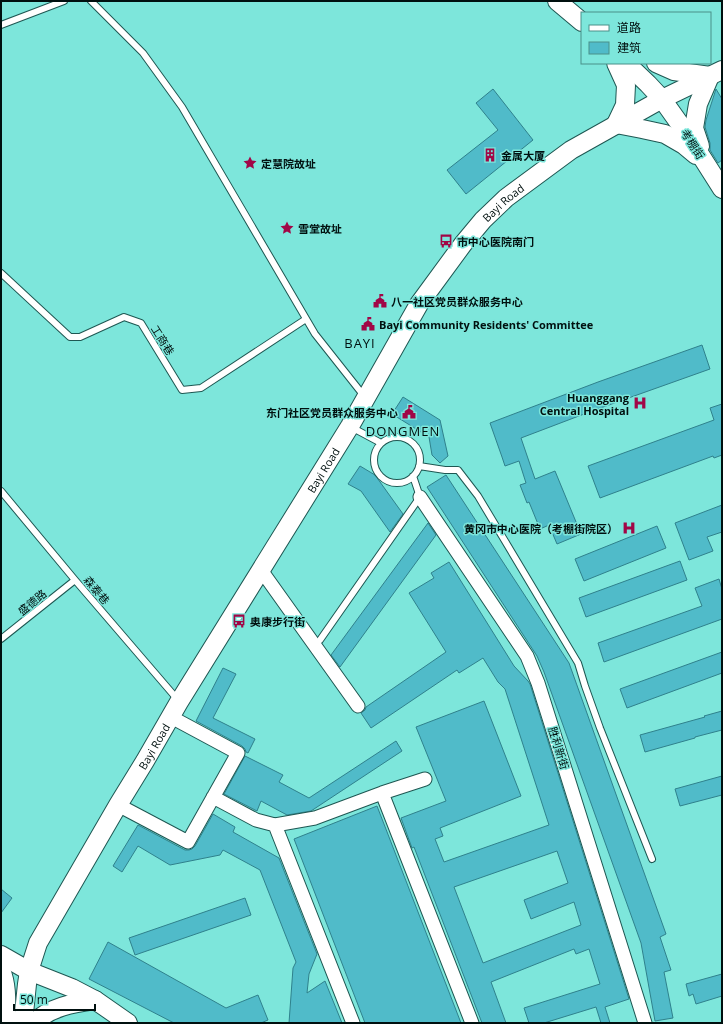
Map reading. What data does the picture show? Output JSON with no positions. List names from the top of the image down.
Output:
{
  "streets": {
    "main road": ["考棚街", "Bayi Road"],
    "street": ["胜利新街"],
    "lane": ["工商巷", "森泰巷", "盛德路"]
  },
  "crossings": [
    ["考棚街", "Bayi Road"],
    ["Bayi Road", "森泰巷"],
    ["森泰巷", "盛德路"]
  ],
  "districts": ["BAYI", "DONGMEN"],
  "places": {
    "building": ["金属大厦"],
    "place": ["定慧院故址", "雪堂故址"],
    "bus stop": ["市中心医院南门", "奥康步行街"],
    "public building": ["八一社区党员群众服务中心", "Bayi Community Residents' Committee", "东门社区党员群众服务中心"],
    "hospital": ["Huanggang Central Hospital", "黄冈市中心医院（考棚街院区）"]
  },
  "legend": ["道路", "建筑"],
  "scale_bar": "50 m"
}
